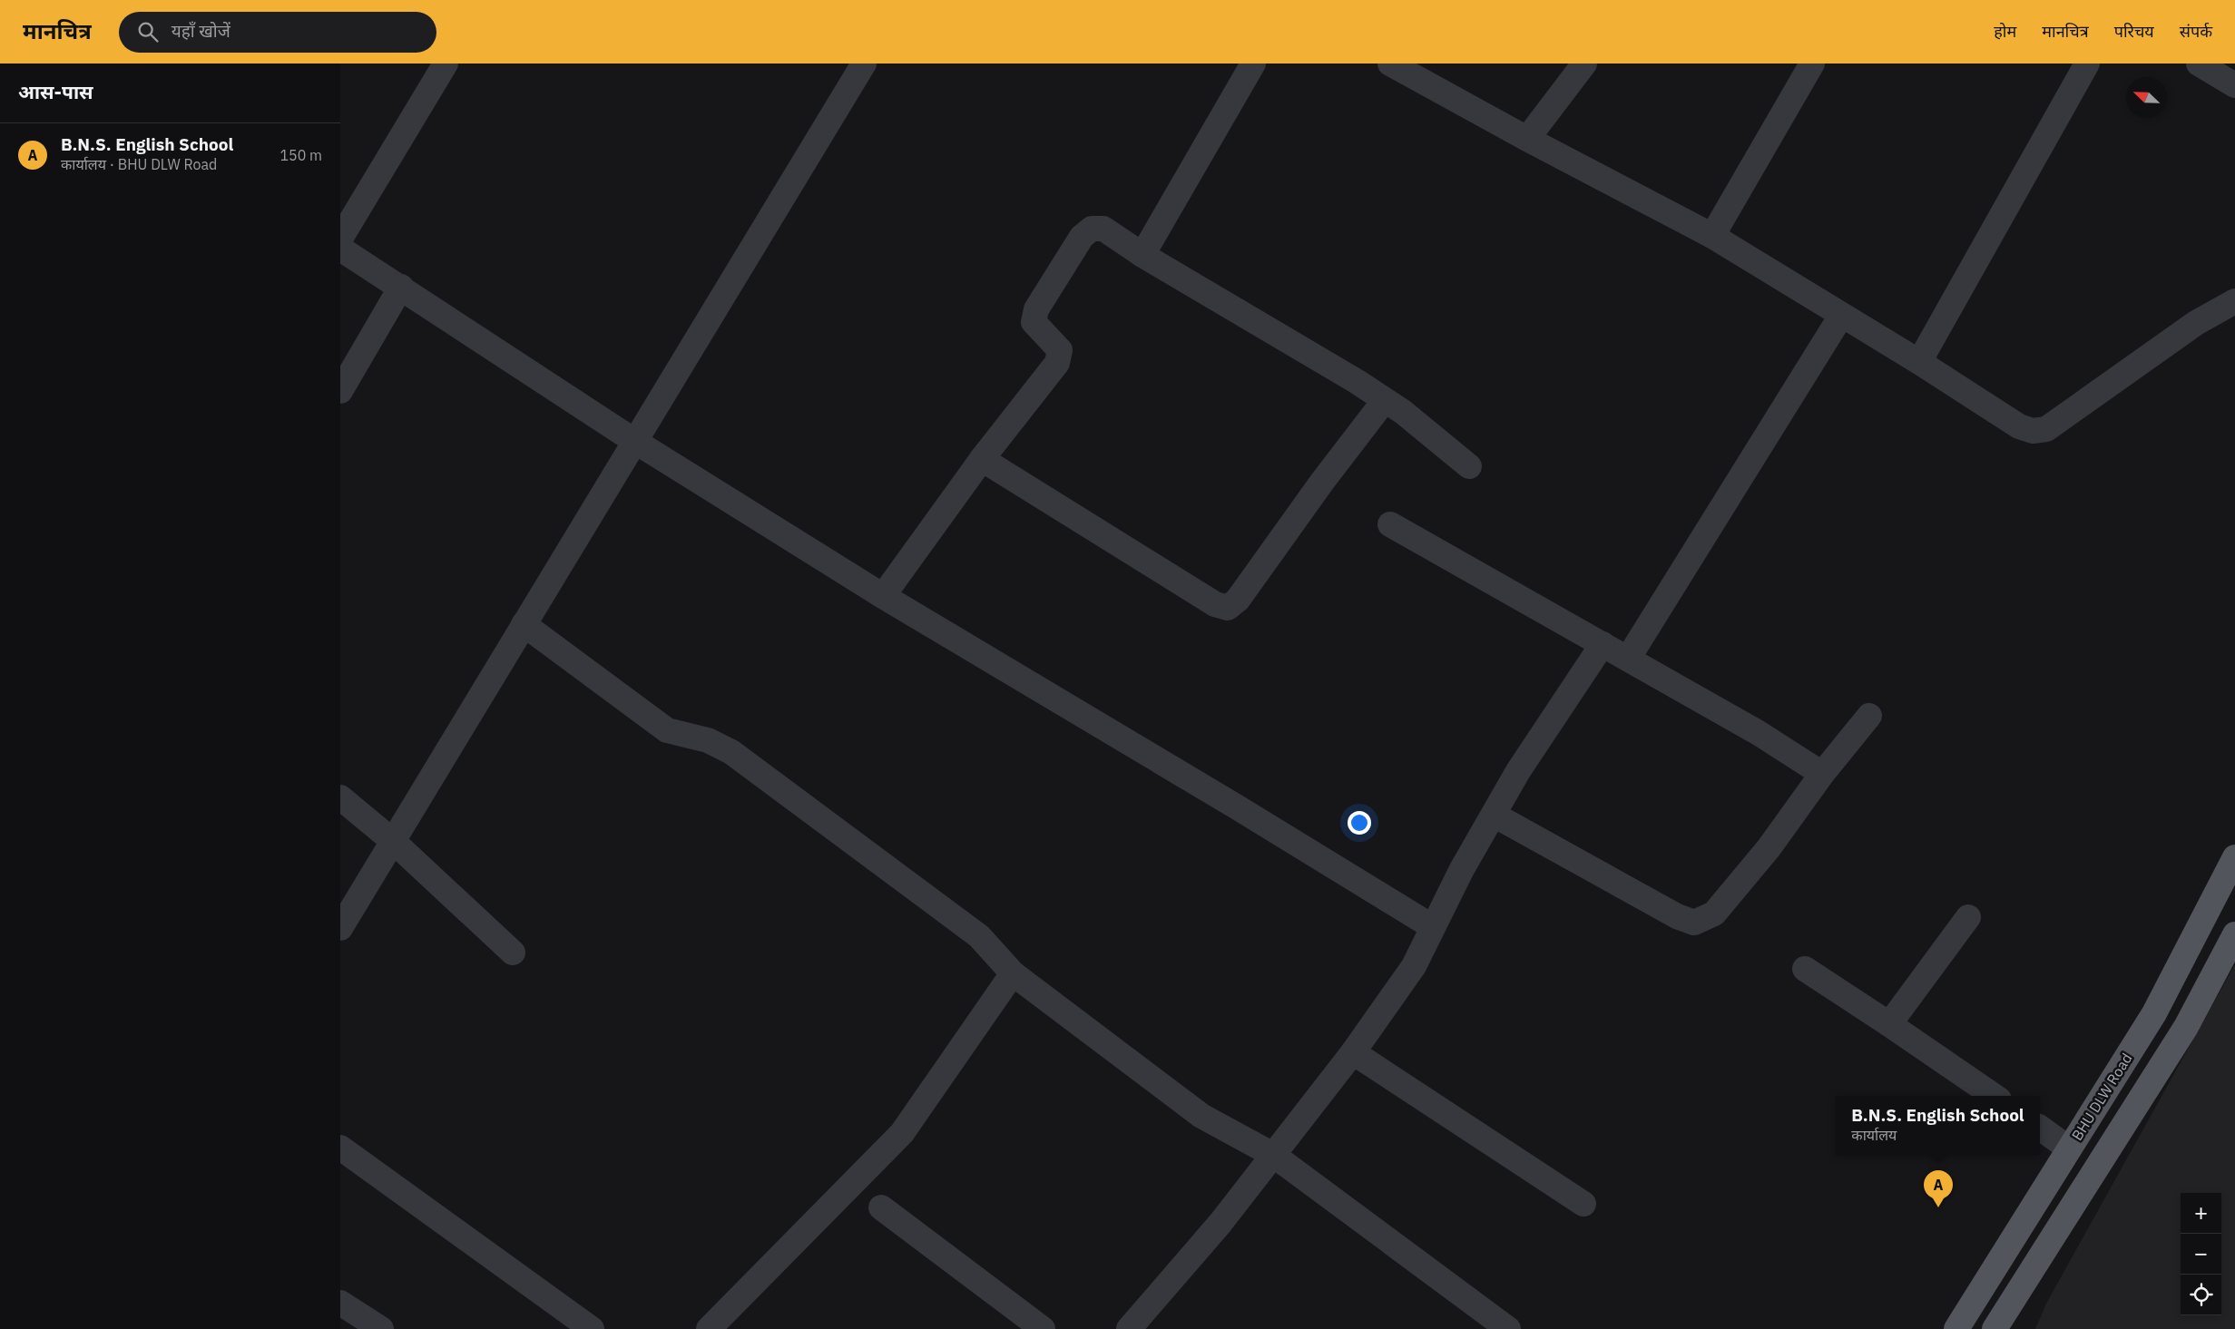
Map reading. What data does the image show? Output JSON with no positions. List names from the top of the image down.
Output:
{
  "streets": {
    "main road": ["BHU DLW Road"]
  },
  "north": "top left",
  "page": {
    "header": "मानचित्र",
    "search": "यहाँ खोजें",
    "nav": [
      "होम",
      "मानचित्र",
      "परिचय",
      "संपर्क"
    ],
    "heading": "आस-पास",
    "list": [
      {
        "mark": "A",
        "name": "B.N.S. English School",
        "note": "कार्यालय · BHU DLW Road",
        "value": "150 m"
      }
    ],
    "popup": ["B.N.S. English School", "कार्यालय"],
    "pins": "A",
    "map_buttons": ["+", "−"]
  }
}
